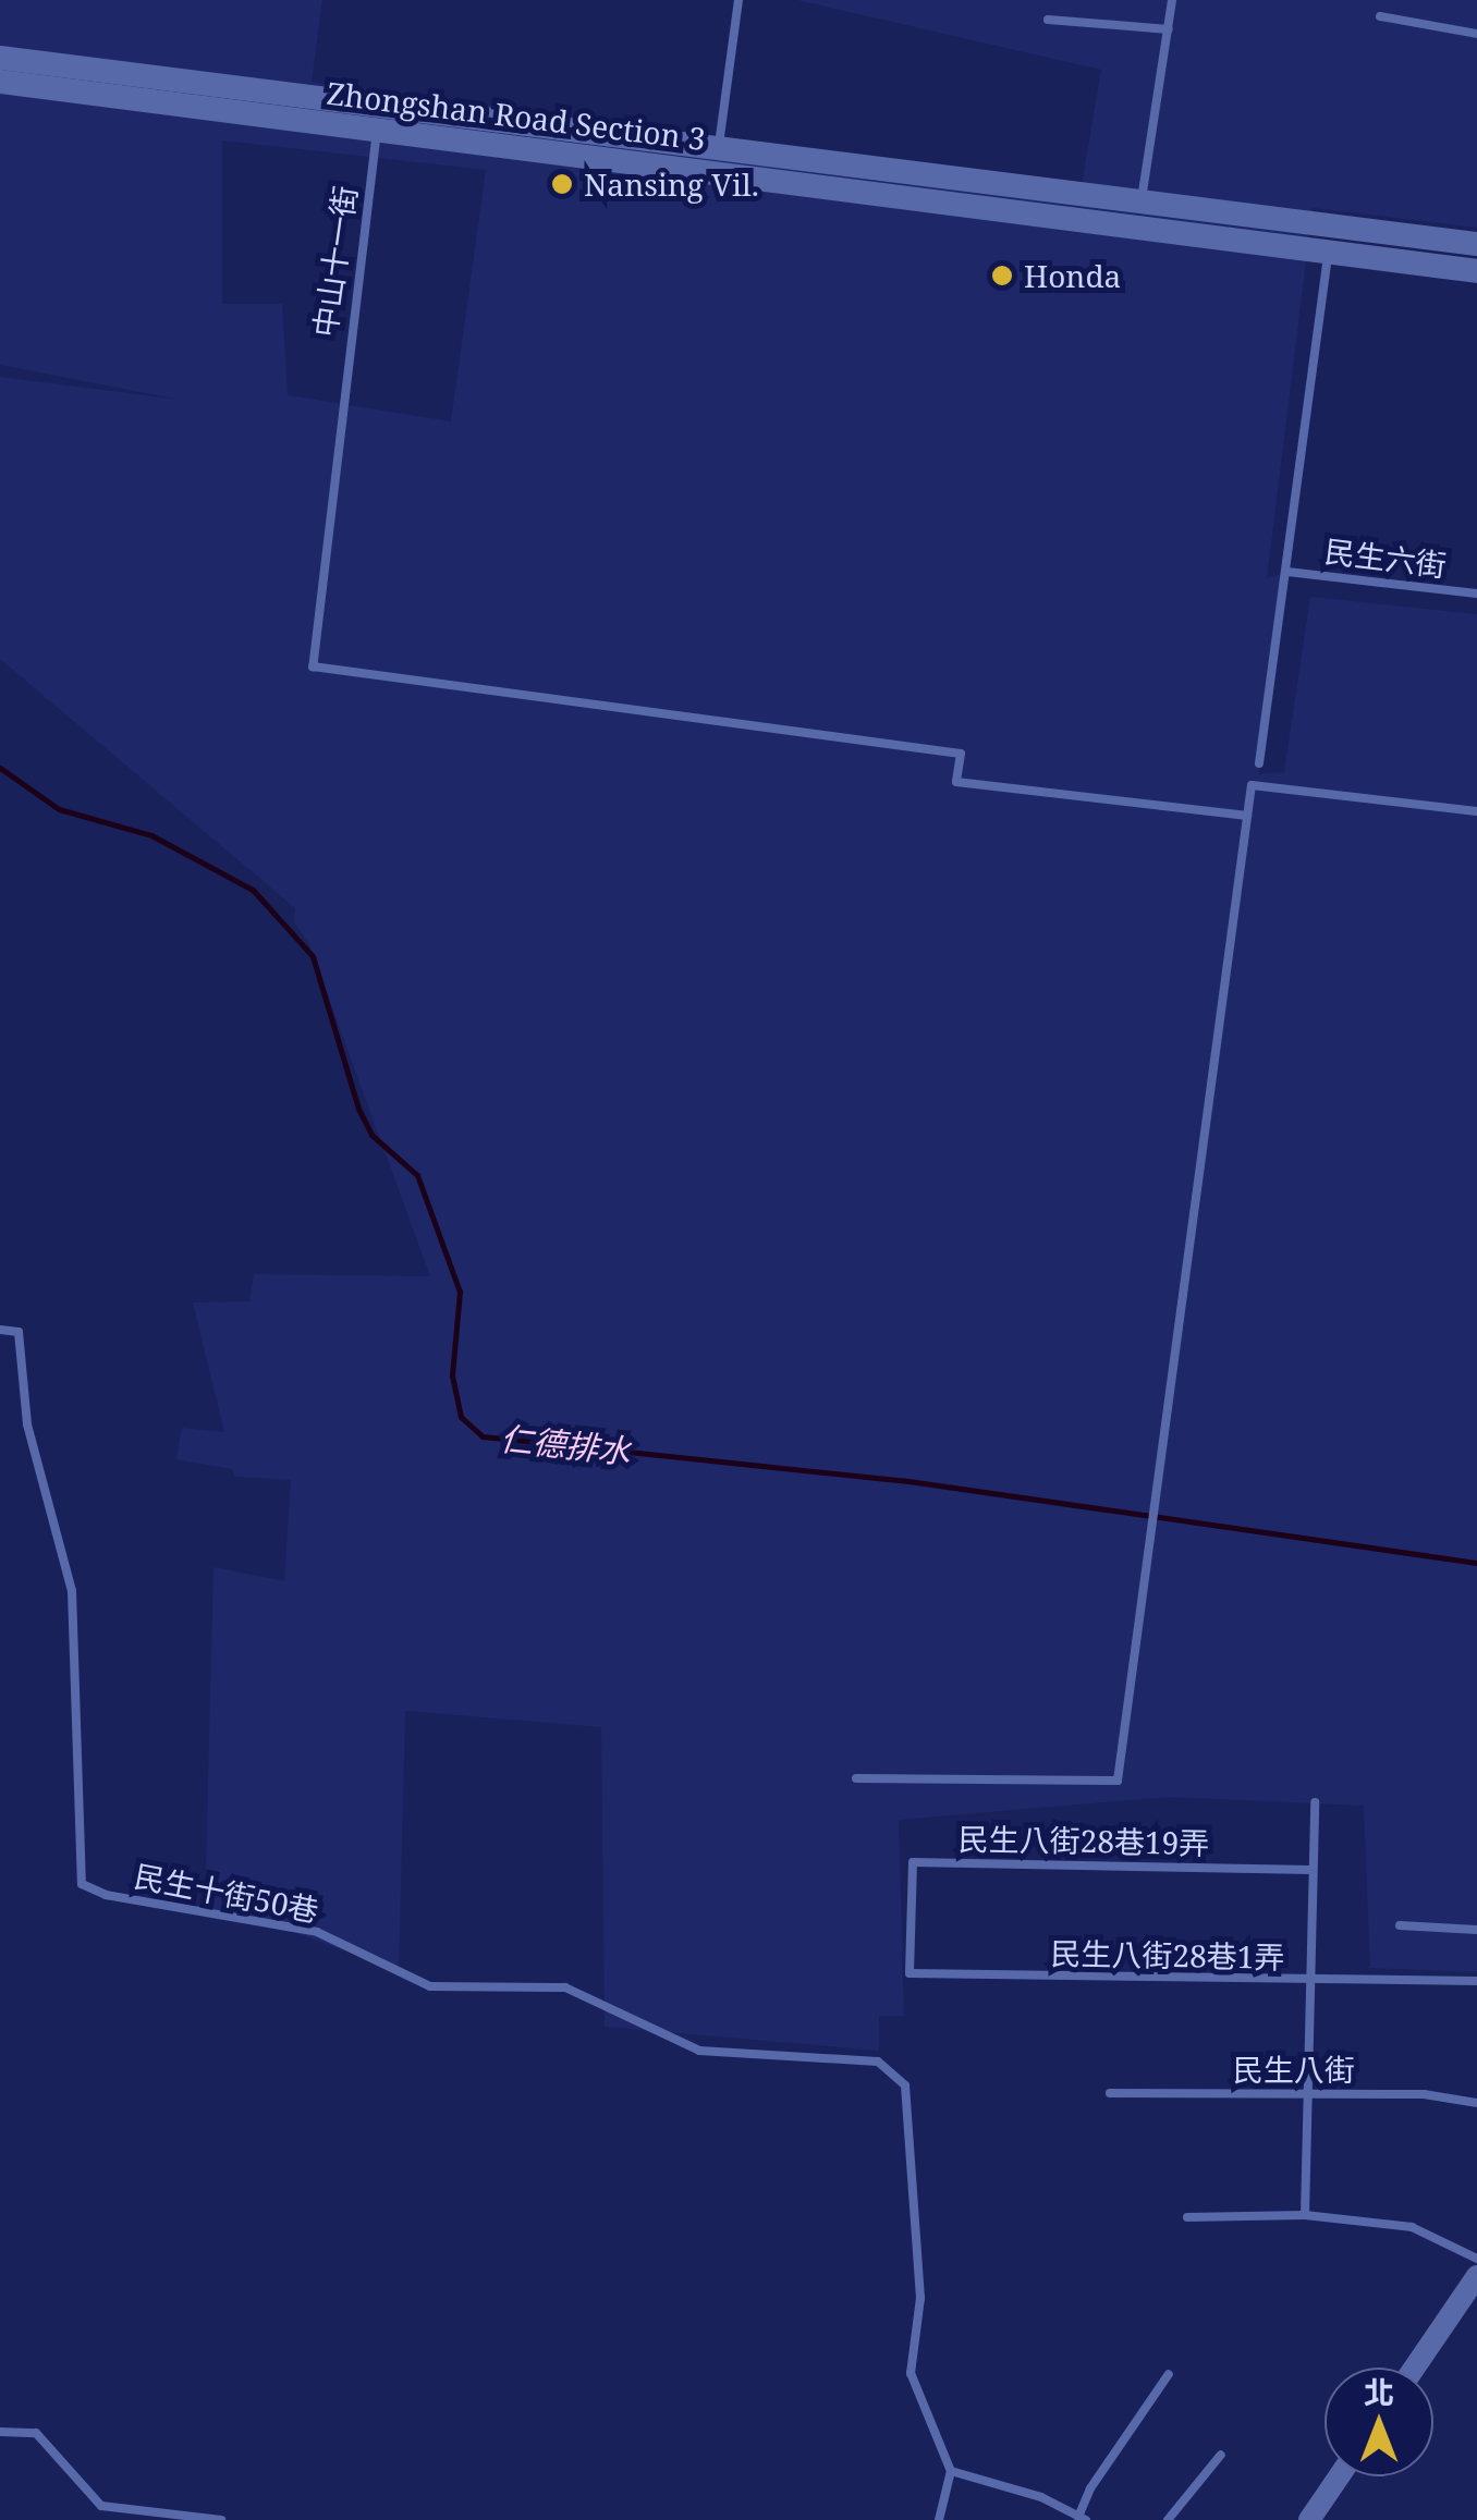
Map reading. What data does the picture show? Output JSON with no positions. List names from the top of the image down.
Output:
{
  "streets": {
    "main road": ["Zhongshan Road Section 3"],
    "lane": [
      "中山十一街",
      "民生六街",
      "民生八街28巷19弄",
      "民生十街50巷",
      "民生八街28巷1弄",
      "民生八街"
    ]
  },
  "crossings": [
    ["Zhongshan Road Section 3", "中山十一街"],
    ["民生八街28巷19弄", "民生八街28巷1弄"]
  ],
  "water": ["仁德排水"],
  "places": ["Nansing Vil.", "Honda"],
  "north": "top"
}
